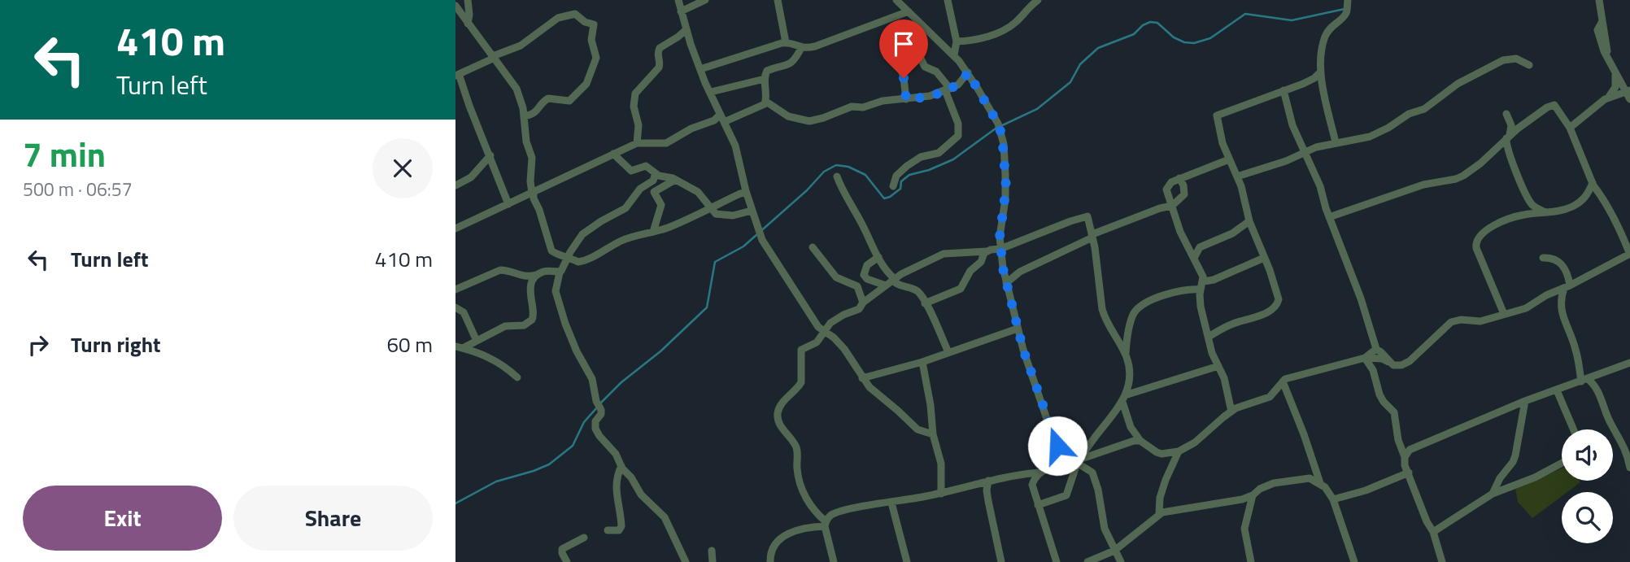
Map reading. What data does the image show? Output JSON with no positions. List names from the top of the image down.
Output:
{
  "page": {
    "turn": ["410 m", "Turn left"],
    "heading": ["7 min", "500 m · 06:57"],
    "list": [
      {
        "name": "Turn left",
        "value": "410 m"
      },
      {
        "name": "Turn right",
        "value": "60 m"
      }
    ],
    "buttons": ["Exit", "Share"]
  }
}
